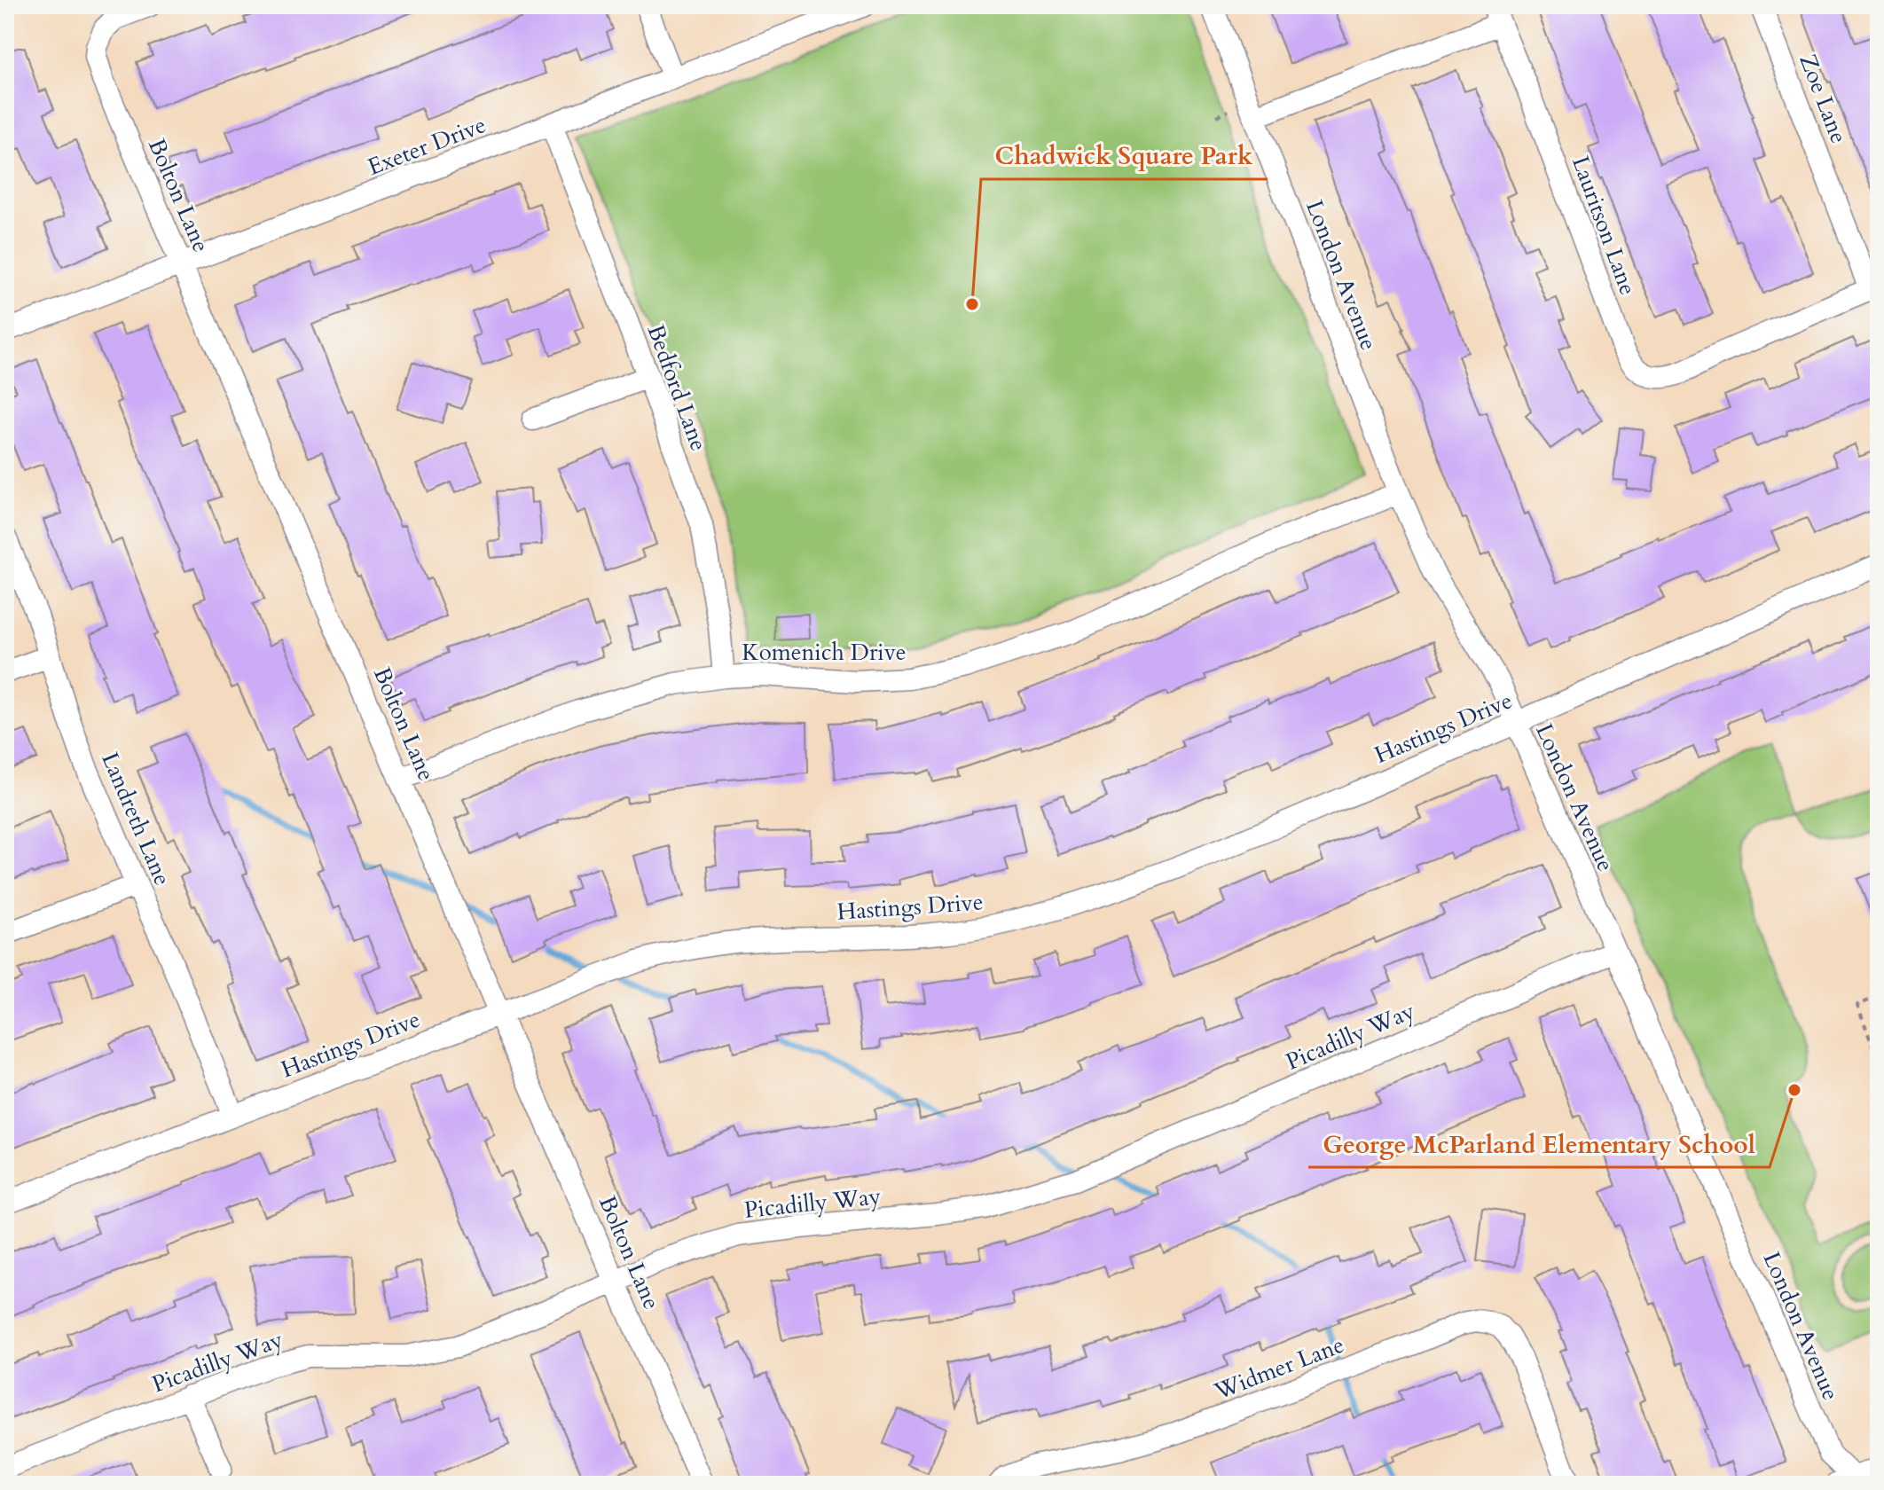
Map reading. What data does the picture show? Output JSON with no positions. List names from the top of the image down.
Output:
{
  "streets": {
    "street": [
      "Zoe Lane",
      "Exeter Drive",
      "Bolton Lane",
      "Lauritson Lane",
      "London Avenue",
      "Bedford Lane",
      "Komenich Drive",
      "Hastings Drive",
      "Landreth Lane",
      "Picadilly Way",
      "Widmer Lane"
    ]
  },
  "crossings": [
    ["Zoe Lane", "Lauritson Lane"],
    ["Exeter Drive", "Bolton Lane"],
    ["Exeter Drive", "Bedford Lane"],
    ["Bolton Lane", "Komenich Drive"],
    ["Bolton Lane", "Hastings Drive"],
    ["Bolton Lane", "Picadilly Way"],
    ["London Avenue", "Komenich Drive"],
    ["London Avenue", "Hastings Drive"],
    ["London Avenue", "Picadilly Way"],
    ["Bedford Lane", "Komenich Drive"],
    ["Hastings Drive", "Landreth Lane"]
  ],
  "places": ["Chadwick Square Park", "George McParland Elementary School"]
}
